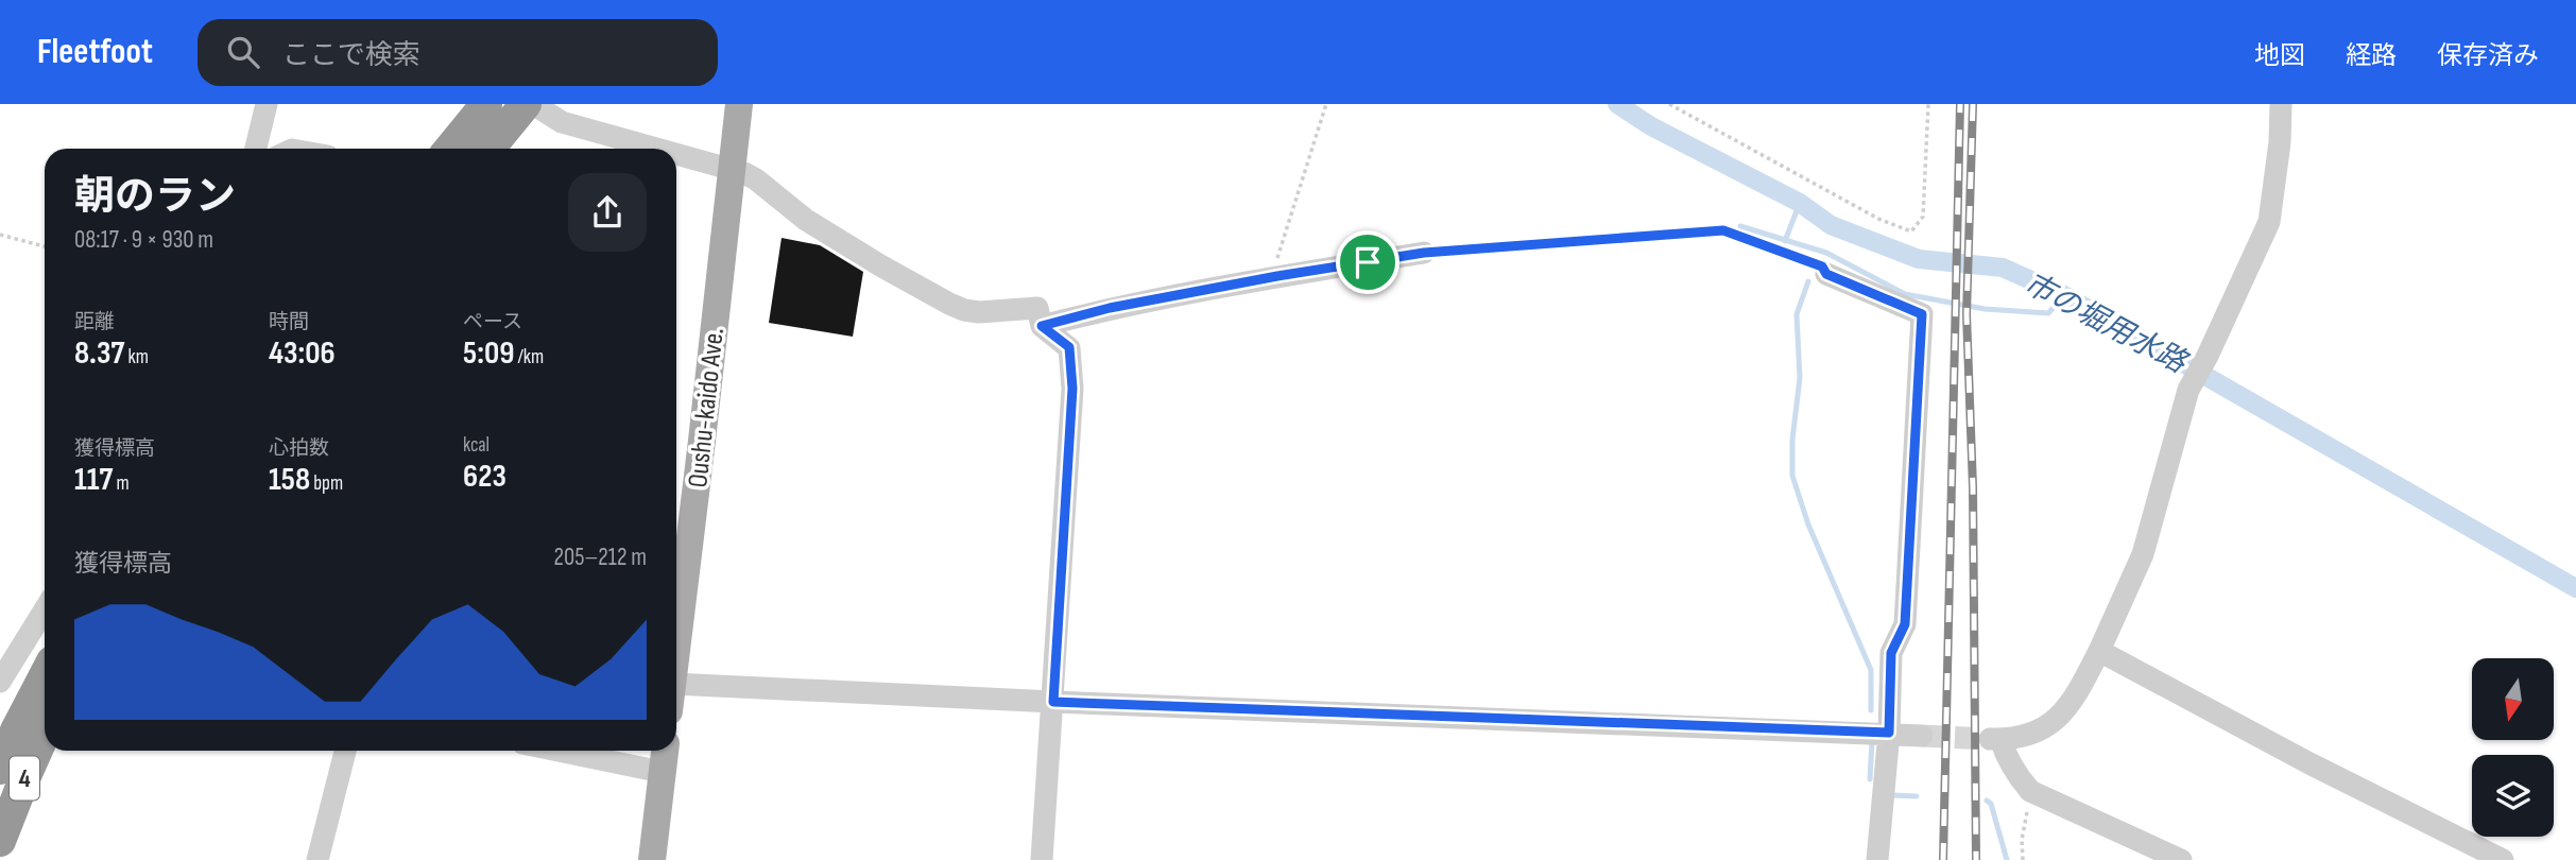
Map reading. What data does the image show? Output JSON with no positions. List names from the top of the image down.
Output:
{
  "streets": {
    "highway": ["4"],
    "main road": ["Oushu-kaido Ave."]
  },
  "water": ["市の堀用水路"],
  "north": "bottom",
  "page": {
    "header": "Fleetfoot",
    "search": "ここで検索",
    "nav": ["地図", "経路", "保存済み"],
    "heading": ["朝のラン", "08:17 · 9 × 930 m"],
    "stats": [
      ["距離", "8.37 km"],
      ["時間", "43:06"],
      ["ペース", "5:09 /km"],
      ["獲得標高", "117 m"],
      ["心拍数", "158 bpm"],
      ["kcal", "623"]
    ],
    "chart": ["獲得標高", "205–212 m"]
  }
}
